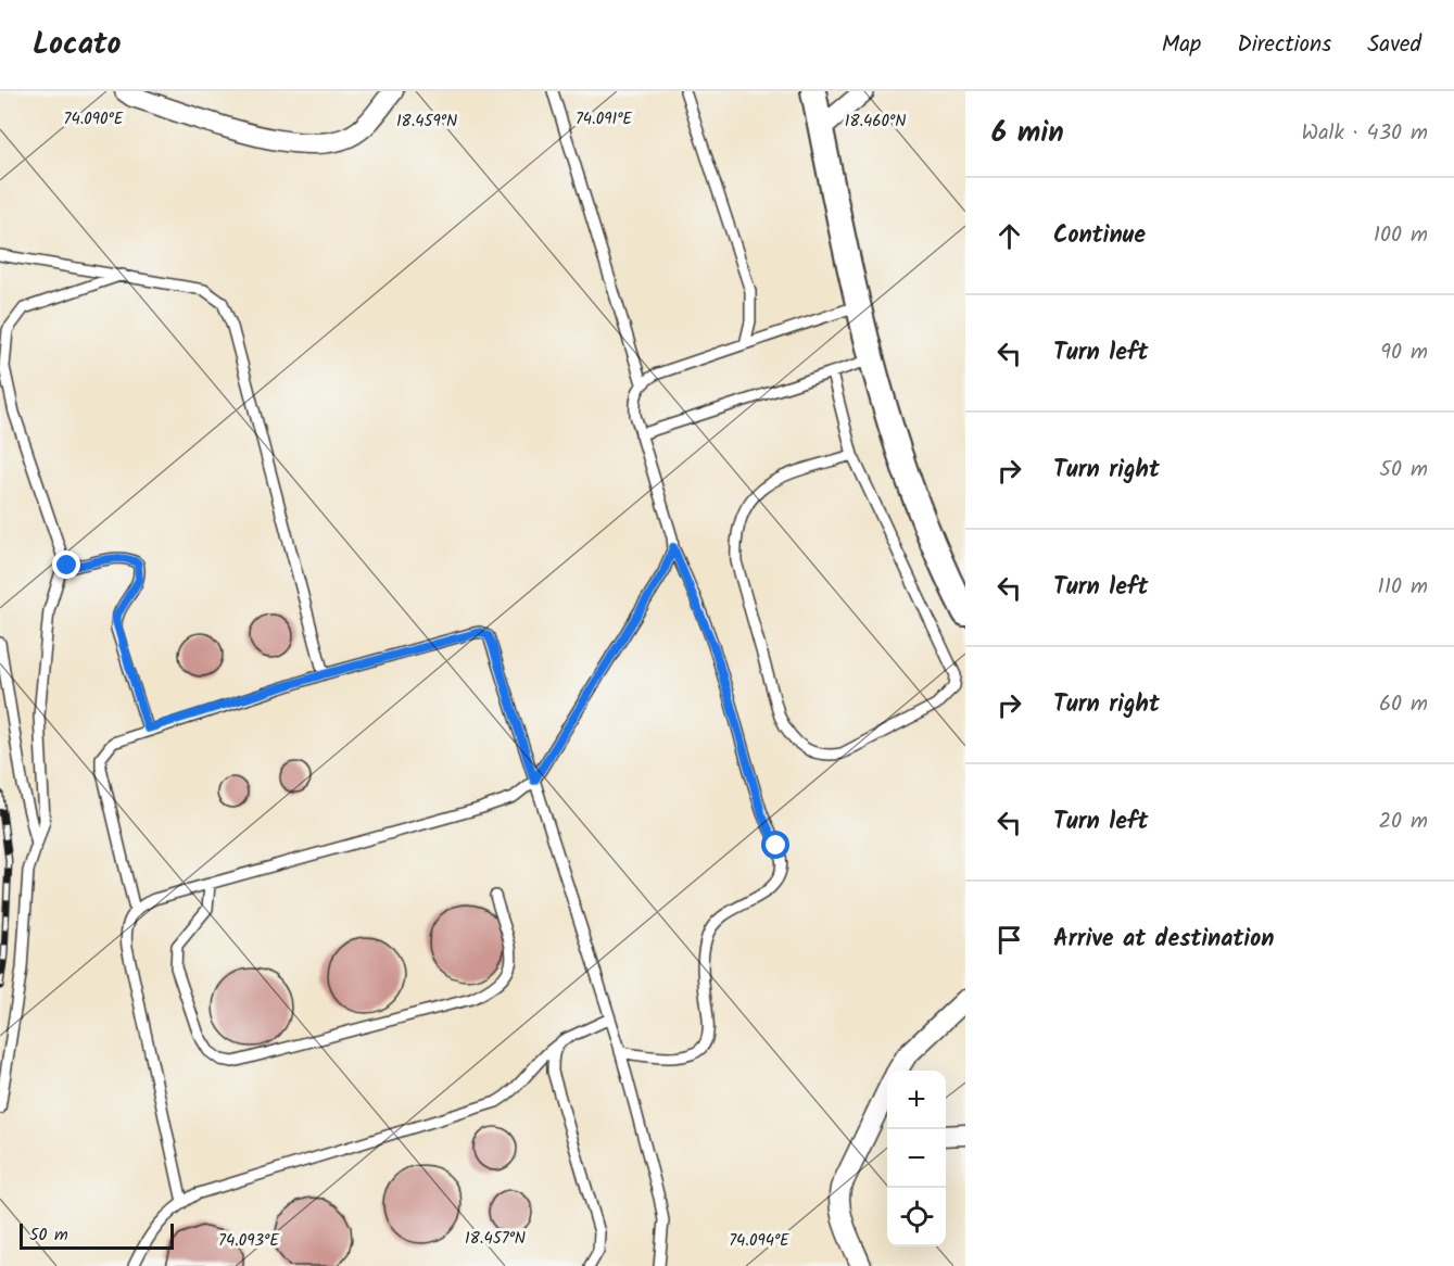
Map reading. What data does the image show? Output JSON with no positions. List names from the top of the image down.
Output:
{
  "scale_bar": "50 m",
  "page": {
    "header": "Locato",
    "nav": ["Map", "Directions", "Saved"],
    "heading": ["6 min", "Walk · 430 m"],
    "list": [
      ["Continue", "100 m"],
      ["Turn left", "90 m"],
      ["Turn right", "50 m"],
      ["Turn left", "110 m"],
      ["Turn right", "60 m"],
      ["Turn left", "20 m"],
      "Arrive at destination"
    ],
    "map_buttons": ["+", "−"],
    "scale": "50 m"
  },
  "coordinates": [
    "74.090°E",
    "74.091°E",
    "18.459°N",
    "18.460°N",
    "18.457°N",
    "74.093°E",
    "74.094°E"
  ]
}
